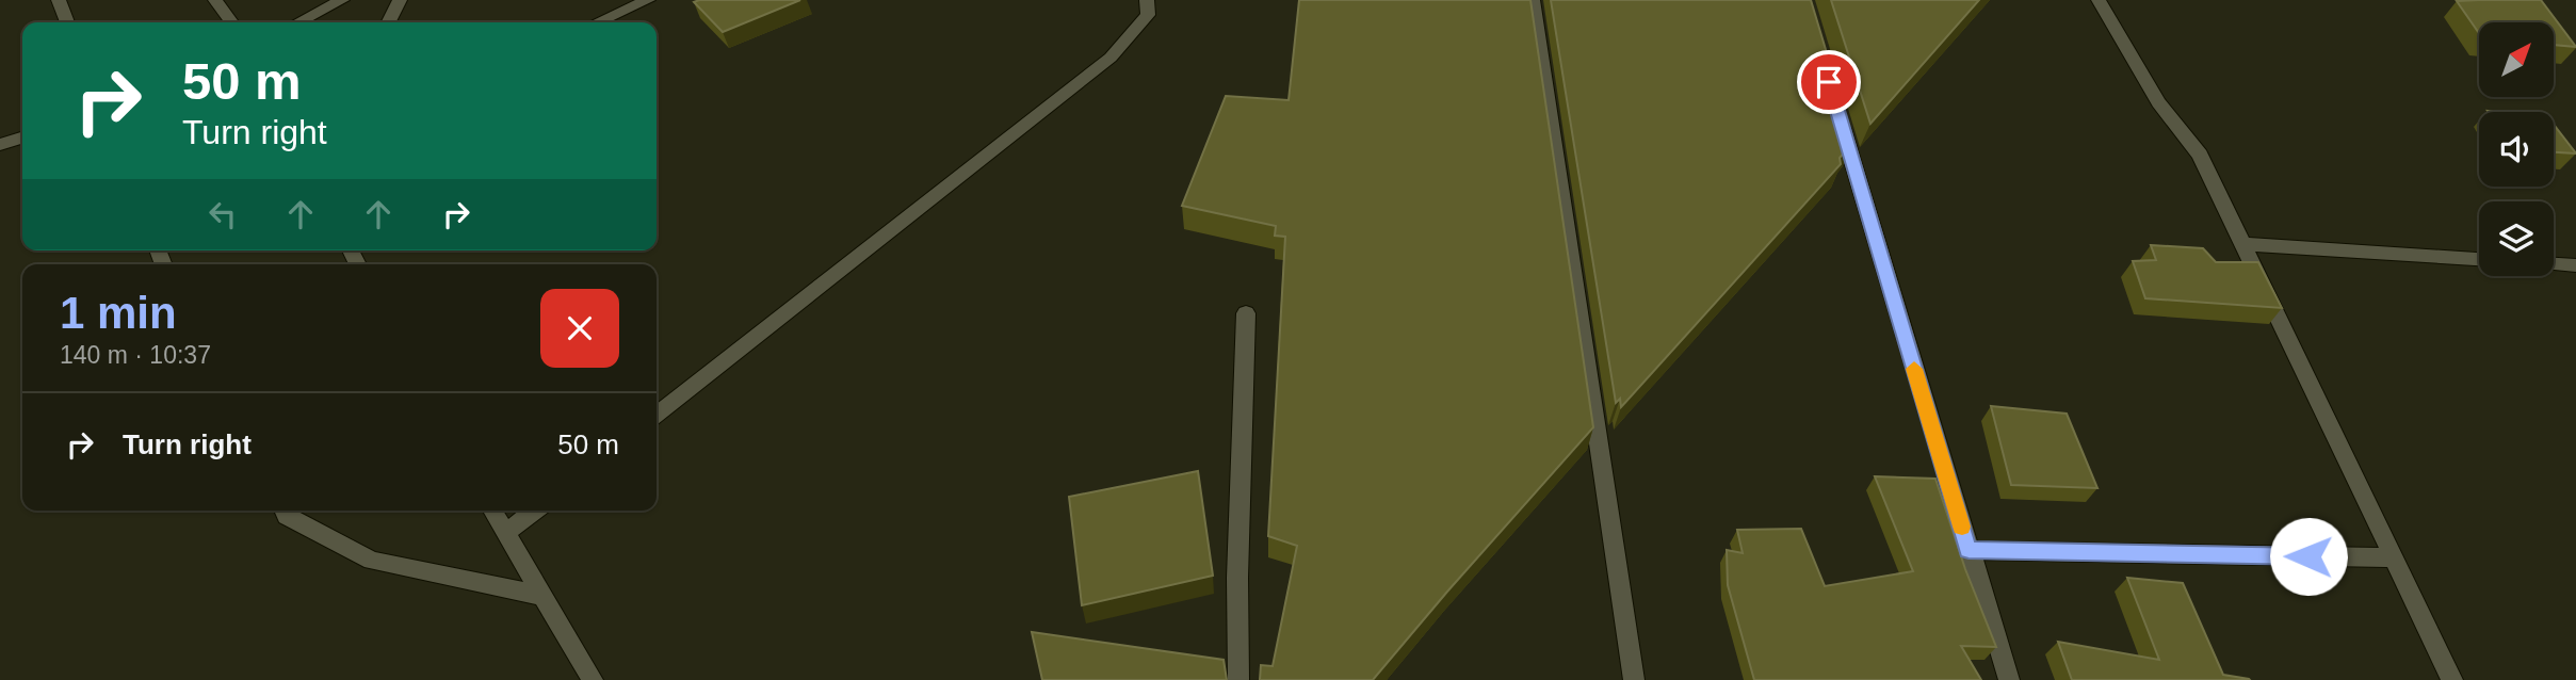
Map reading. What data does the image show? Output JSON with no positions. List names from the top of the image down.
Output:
{
  "north": "top right",
  "page": {
    "turn": ["50 m", "Turn right"],
    "heading": ["1 min", "140 m · 10:37"],
    "list": [
      {
        "name": "Turn right",
        "value": "50 m"
      }
    ]
  }
}
